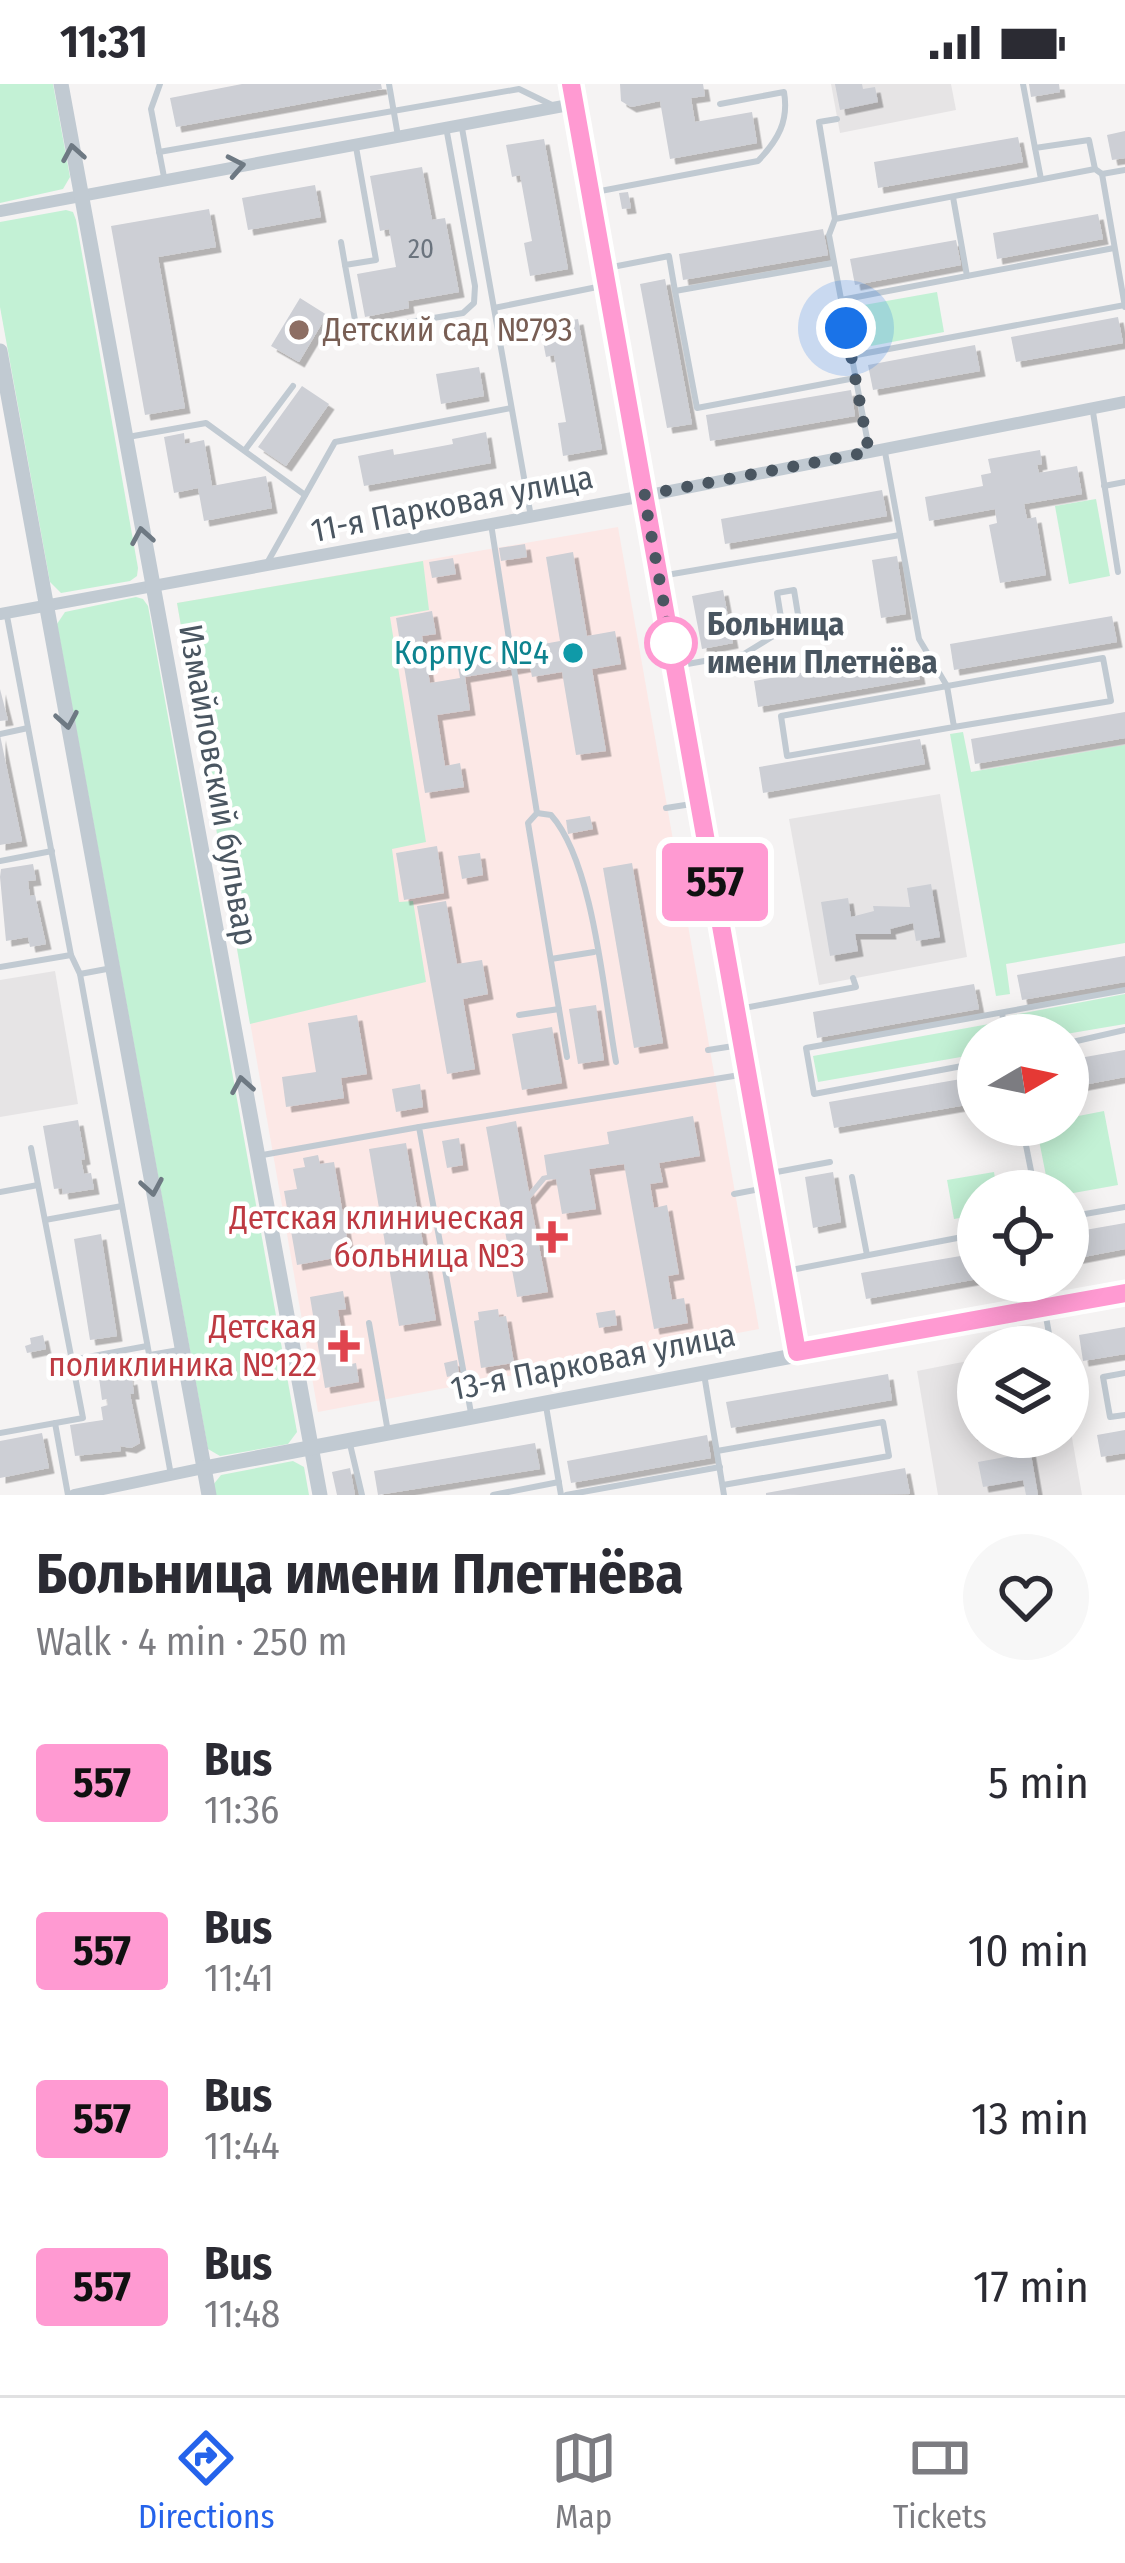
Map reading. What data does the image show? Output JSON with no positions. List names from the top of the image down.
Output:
{
  "streets": {
    "street": ["11-я Парковая улица", "Измайловский бульвар", "13-я Парковая улица"]
  },
  "crossings": [
    ["11-я Парковая улица", "Измайловский бульвар"],
    ["Измайловский бульвар", "13-я Парковая улица"]
  ],
  "places": {
    "other": ["Детский сад №793", "Больница имени Плетнёва", "Корпус №4"],
    "health": ["Детская клиническая больница №3", "Детская поликлиника №122"]
  },
  "lines": ["bus line 557"],
  "house_numbers": ["20"],
  "north": "right",
  "page": {
    "status": "11:31",
    "on_map": "557",
    "heading": ["Больница имени Плетнёва", "Walk · 4 min · 250 m"],
    "list": [
      {
        "mark": "557",
        "name": "Bus",
        "note": "11:36",
        "value": "5 min"
      },
      {
        "mark": "557",
        "name": "Bus",
        "note": "11:41",
        "value": "10 min"
      },
      {
        "mark": "557",
        "name": "Bus",
        "note": "11:44",
        "value": "13 min"
      },
      {
        "mark": "557",
        "name": "Bus",
        "note": "11:48",
        "value": "17 min"
      }
    ],
    "tabs": ["Directions", "Map", "Tickets"]
  }
}
